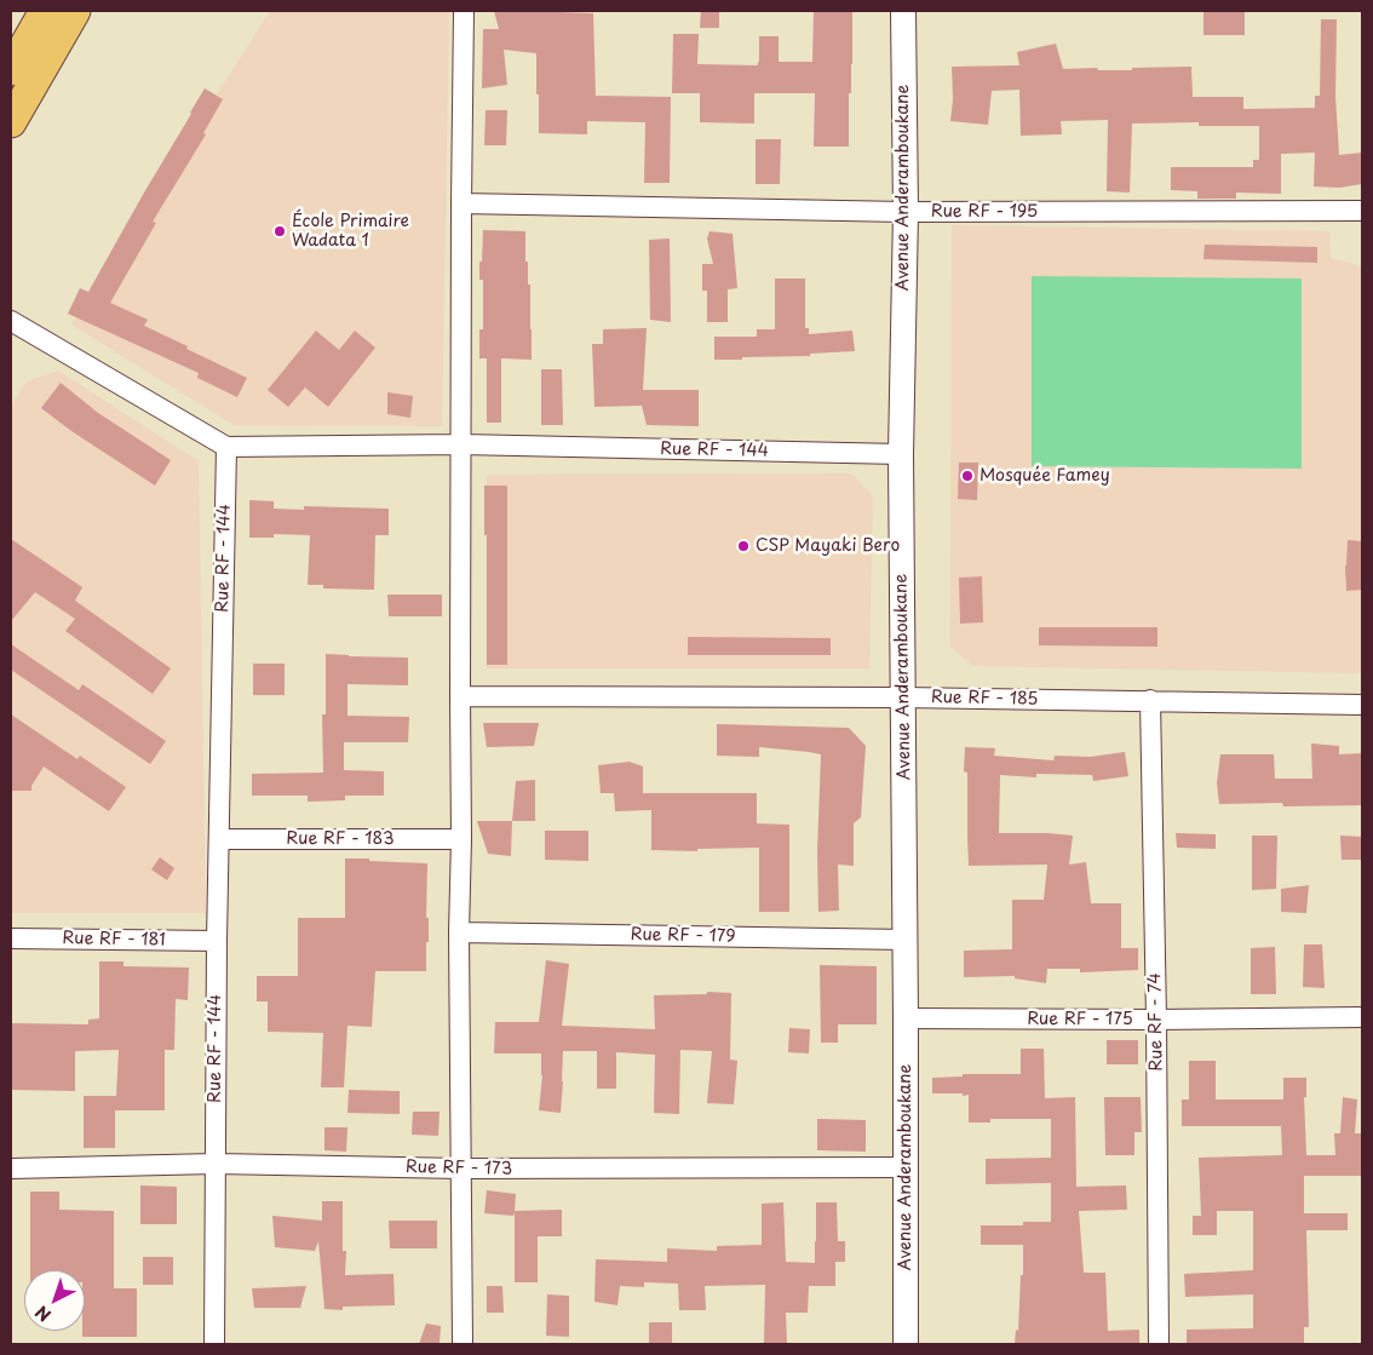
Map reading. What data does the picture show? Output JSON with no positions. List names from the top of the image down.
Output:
{
  "streets": {
    "street": [
      "Avenue Anderamboukane",
      "Rue RF - 195",
      "Rue RF - 144",
      "Rue RF - 185",
      "Rue RF - 183",
      "Rue RF - 179",
      "Rue RF - 181",
      "Rue RF - 175",
      "Rue RF - 74",
      "Rue RF - 173"
    ]
  },
  "crossings": [
    ["Avenue Anderamboukane", "Rue RF - 195"],
    ["Avenue Anderamboukane", "Rue RF - 144"],
    ["Avenue Anderamboukane", "Rue RF - 185"],
    ["Avenue Anderamboukane", "Rue RF - 179"],
    ["Avenue Anderamboukane", "Rue RF - 175"],
    ["Avenue Anderamboukane", "Rue RF - 173"],
    ["Rue RF - 144", "Rue RF - 183"],
    ["Rue RF - 144", "Rue RF - 181"],
    ["Rue RF - 144", "Rue RF - 173"],
    ["Rue RF - 185", "Rue RF - 74"],
    ["Rue RF - 175", "Rue RF - 74"]
  ],
  "places": ["École Primaire Wadata 1", "Mosquée Famey", "CSP Mayaki Bero"],
  "north": "bottom left"
}
